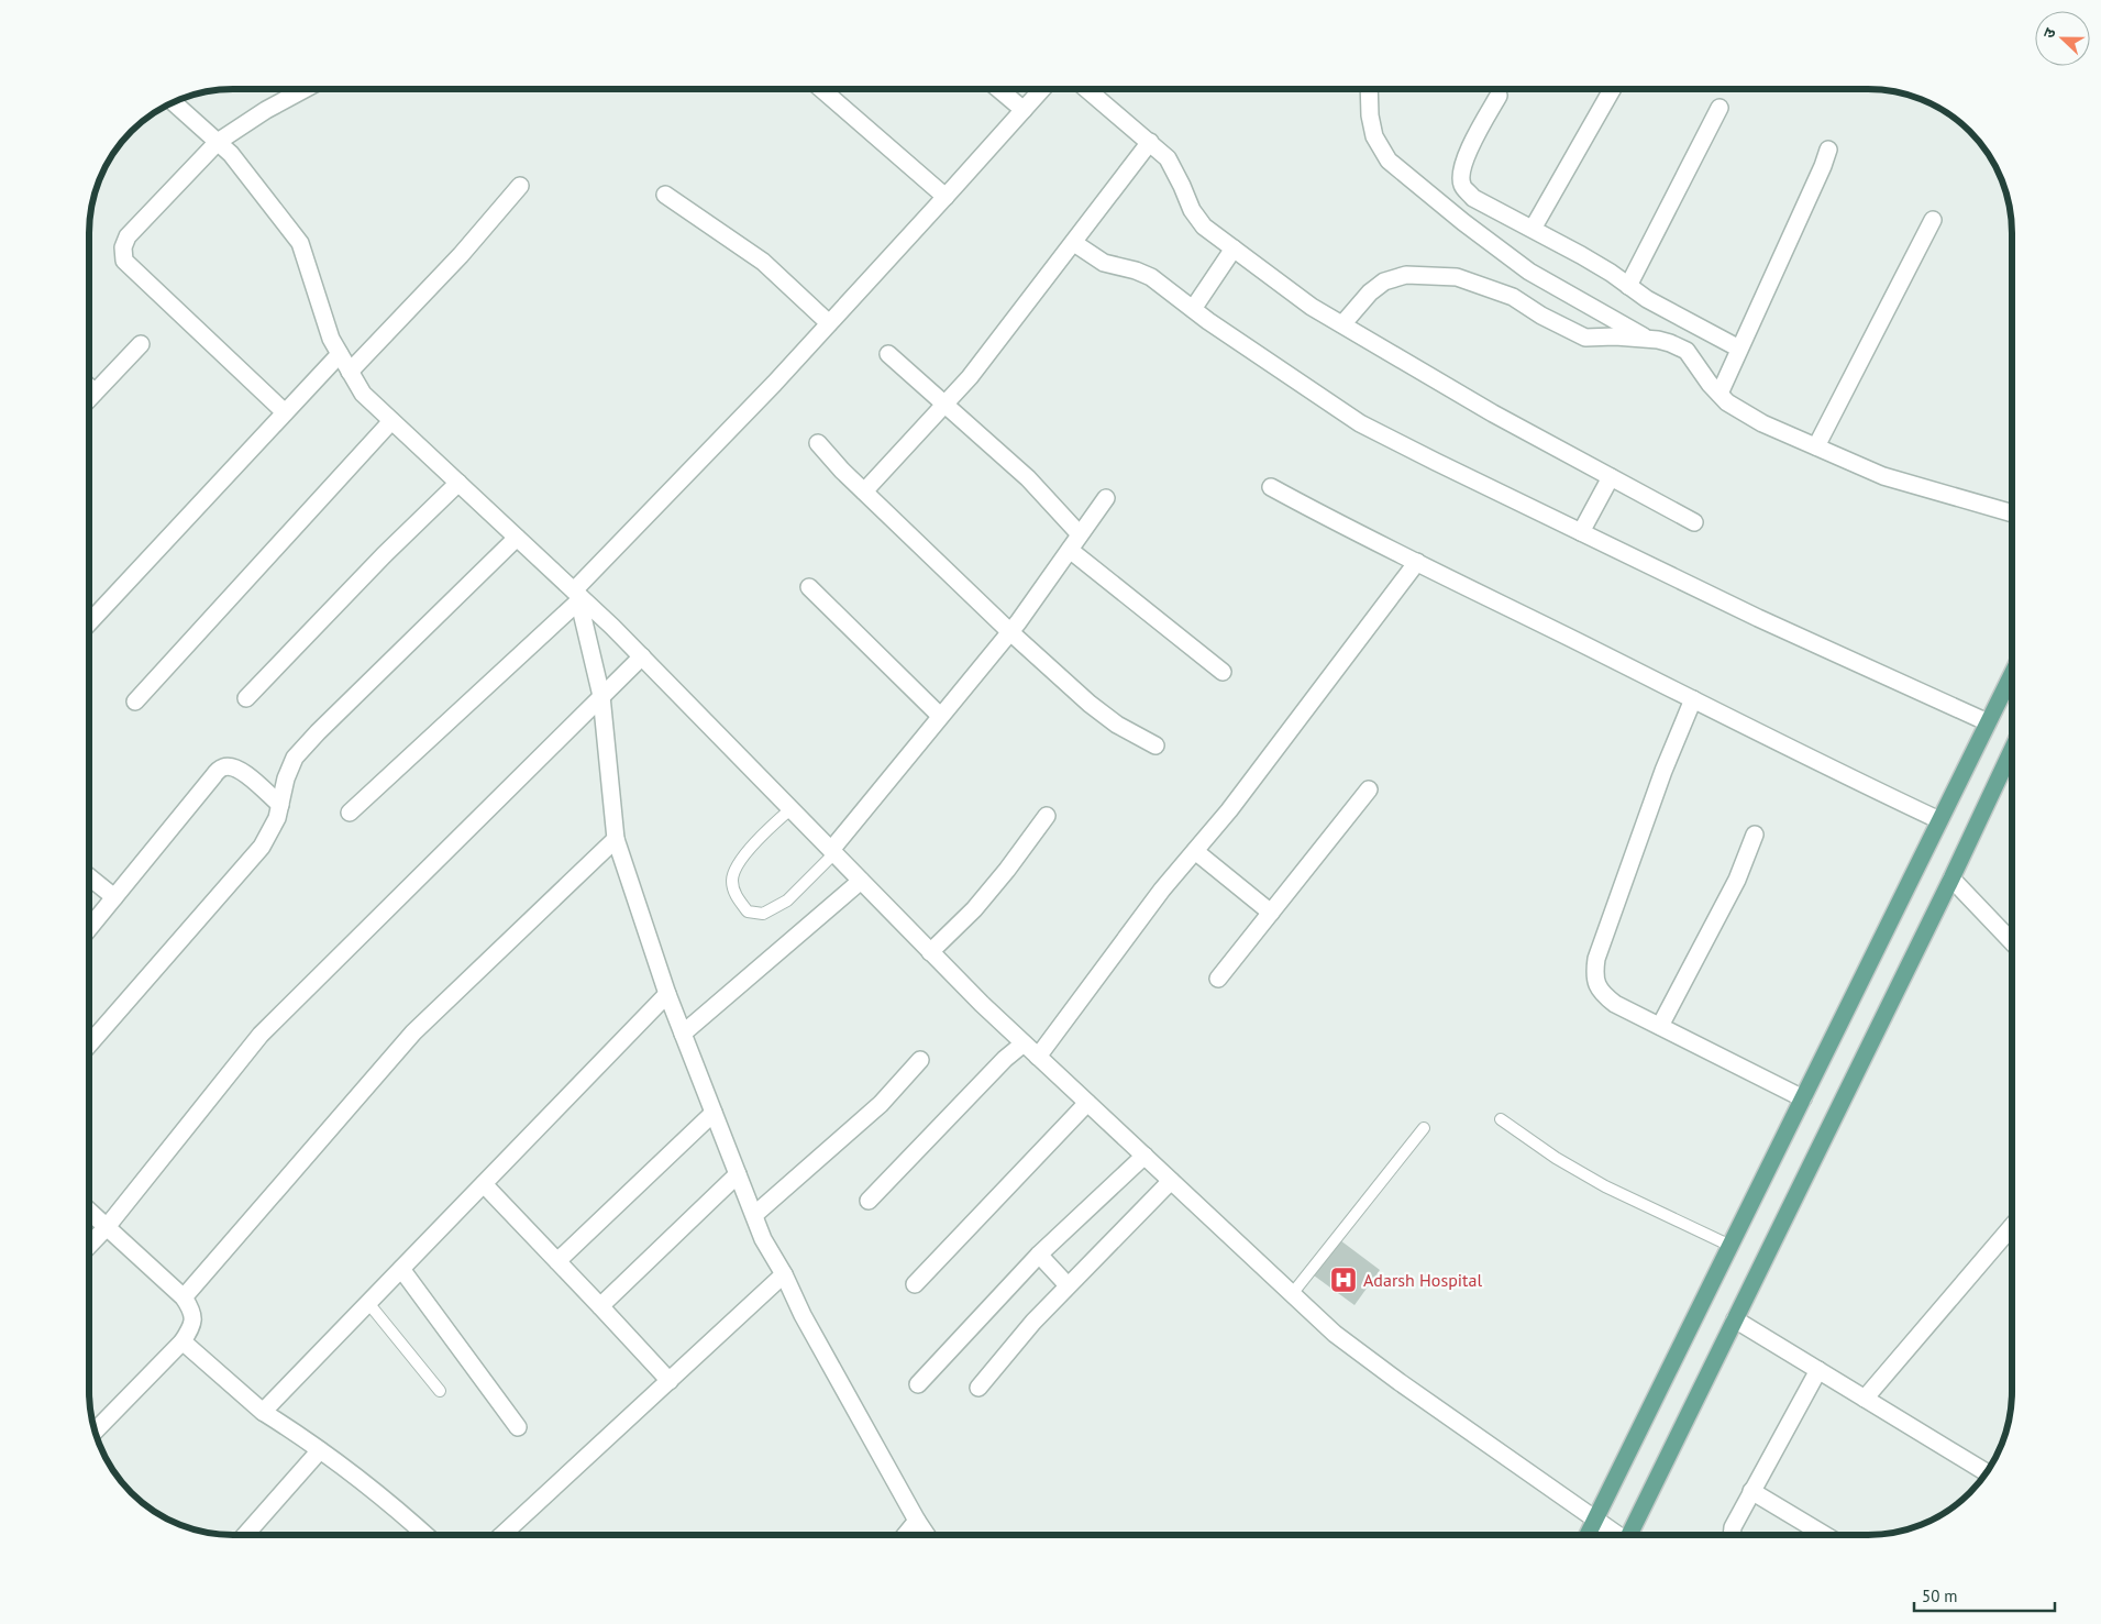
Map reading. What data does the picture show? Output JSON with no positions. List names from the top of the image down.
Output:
{
  "places": {
    "hospital": ["Adarsh Hospital"]
  },
  "scale_bar": "50 m",
  "north": "left"
}
